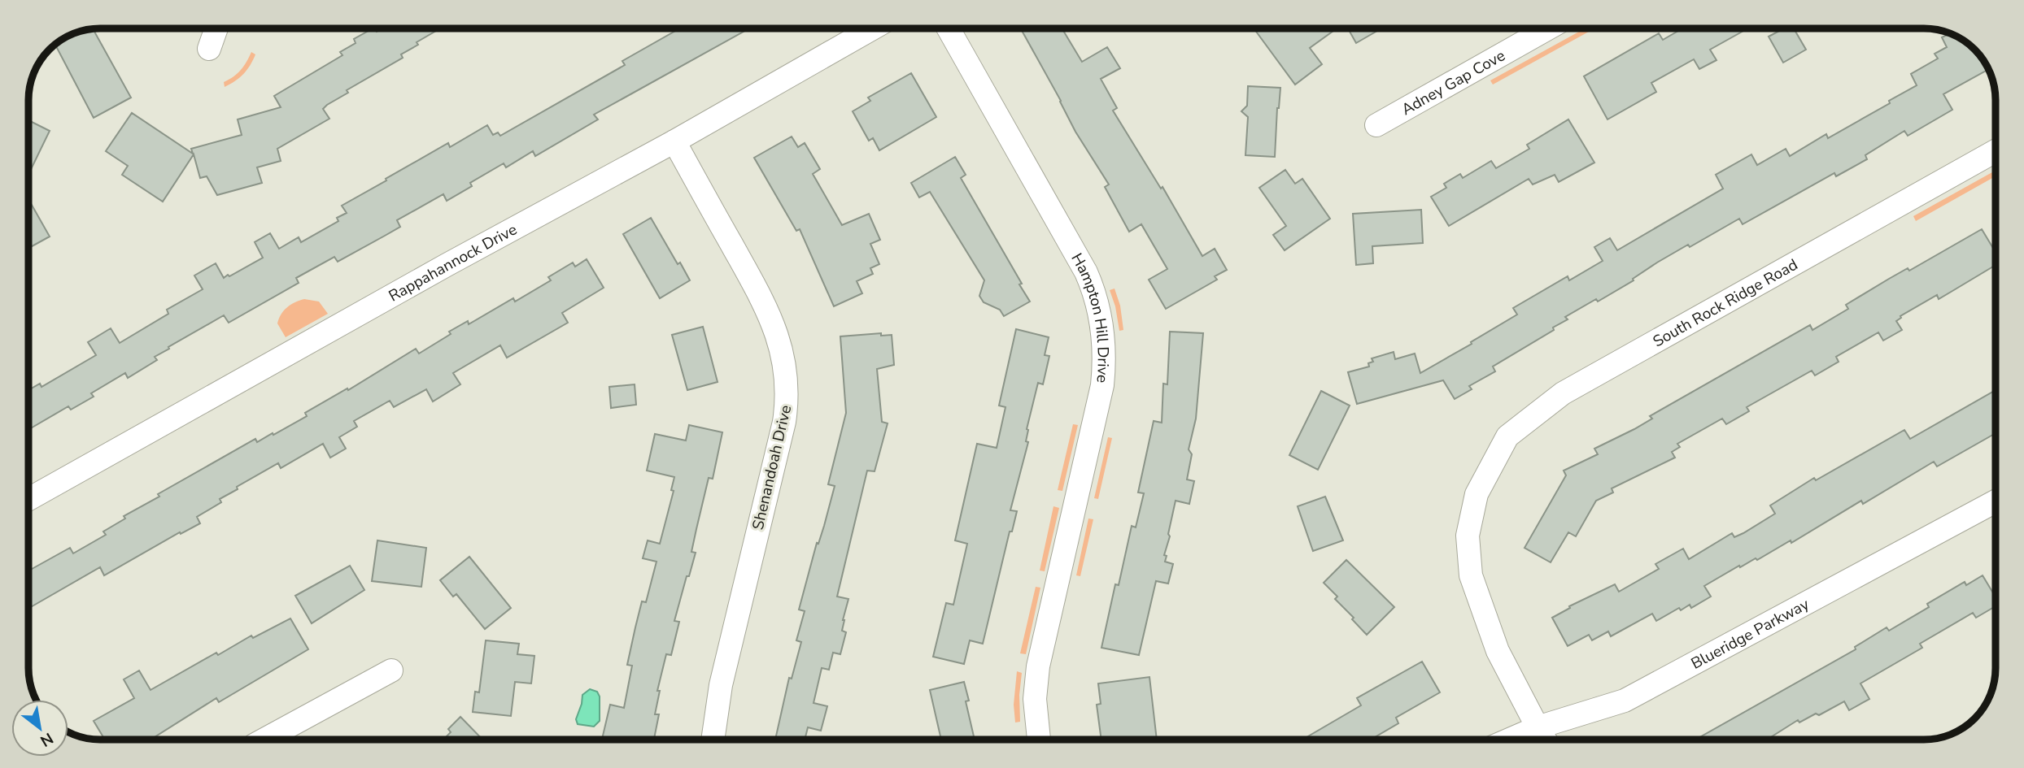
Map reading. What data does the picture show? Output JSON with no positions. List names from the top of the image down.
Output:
{
  "streets": {
    "street": [
      "Adney Gap Cove",
      "Rappahannock Drive",
      "South Rock Ridge Road",
      "Hampton Hill Drive",
      "Shenandoah Drive",
      "Blueridge Parkway"
    ]
  },
  "crossings": [
    ["Rappahannock Drive", "Shenandoah Drive"],
    ["South Rock Ridge Road", "Blueridge Parkway"]
  ],
  "north": "bottom right"
}
